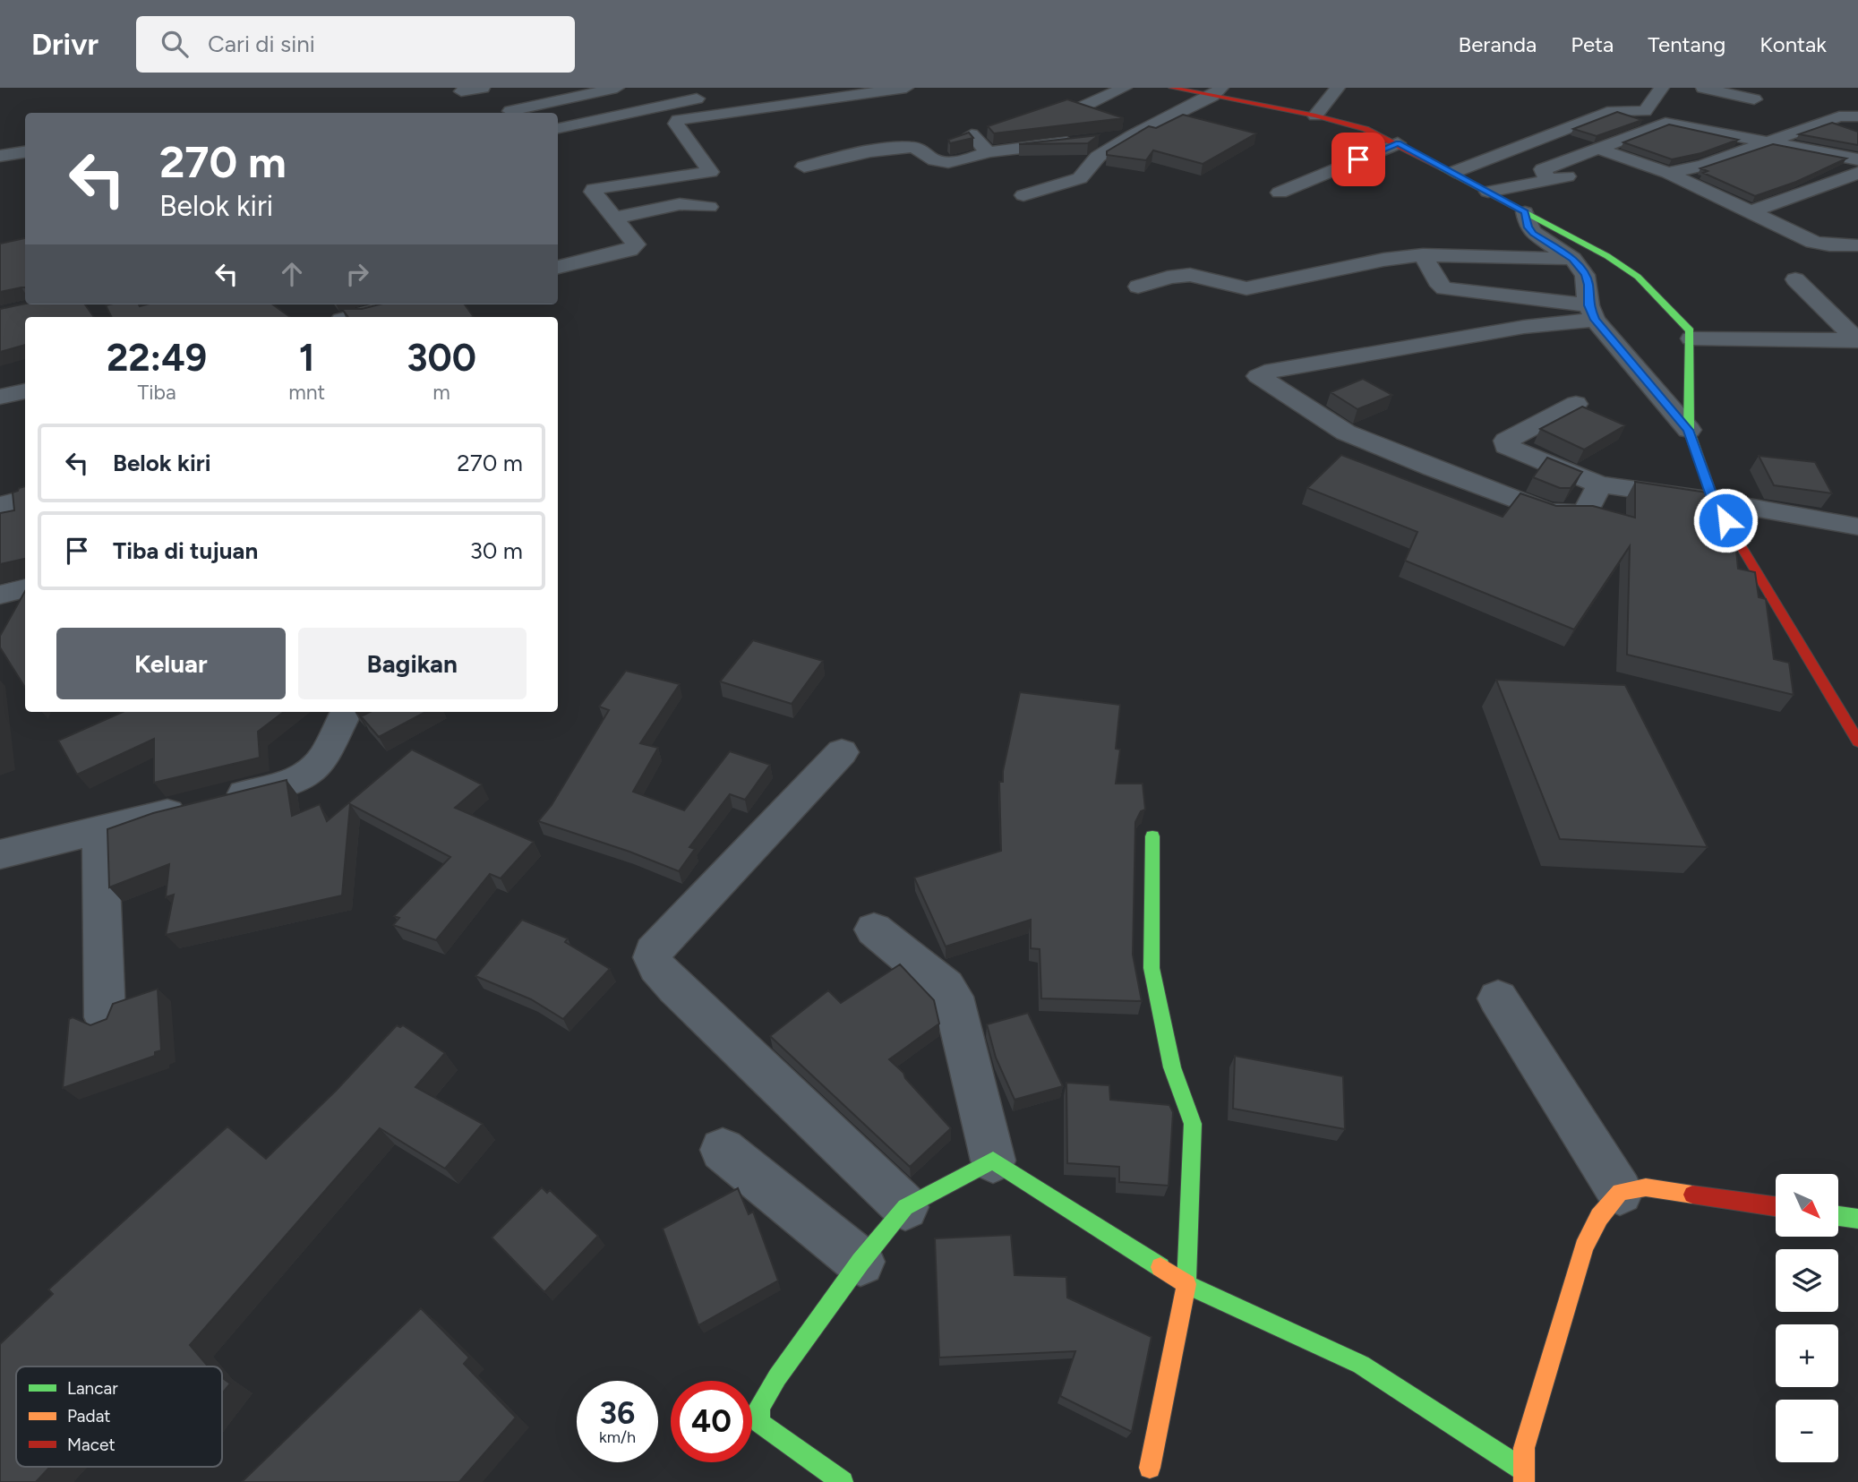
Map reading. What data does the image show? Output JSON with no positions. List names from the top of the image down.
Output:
{
  "legend": ["Lancar", "Padat", "Macet"],
  "north": "bottom right",
  "page": {
    "header": "Drivr",
    "search": "Cari di sini",
    "nav": [
      "Beranda",
      "Peta",
      "Tentang",
      "Kontak"
    ],
    "turn": ["270 m", "Belok kiri"],
    "eta": [
      "22:49",
      "Tiba",
      "1",
      "mnt",
      "300",
      "m"
    ],
    "list": [
      {
        "name": "Belok kiri",
        "value": "270 m"
      },
      {
        "name": "Tiba di tujuan",
        "value": "30 m"
      }
    ],
    "buttons": ["Keluar", "Bagikan"],
    "map_buttons": ["+", "−"],
    "speed": "36 km/h",
    "limit": "40"
  }
}
